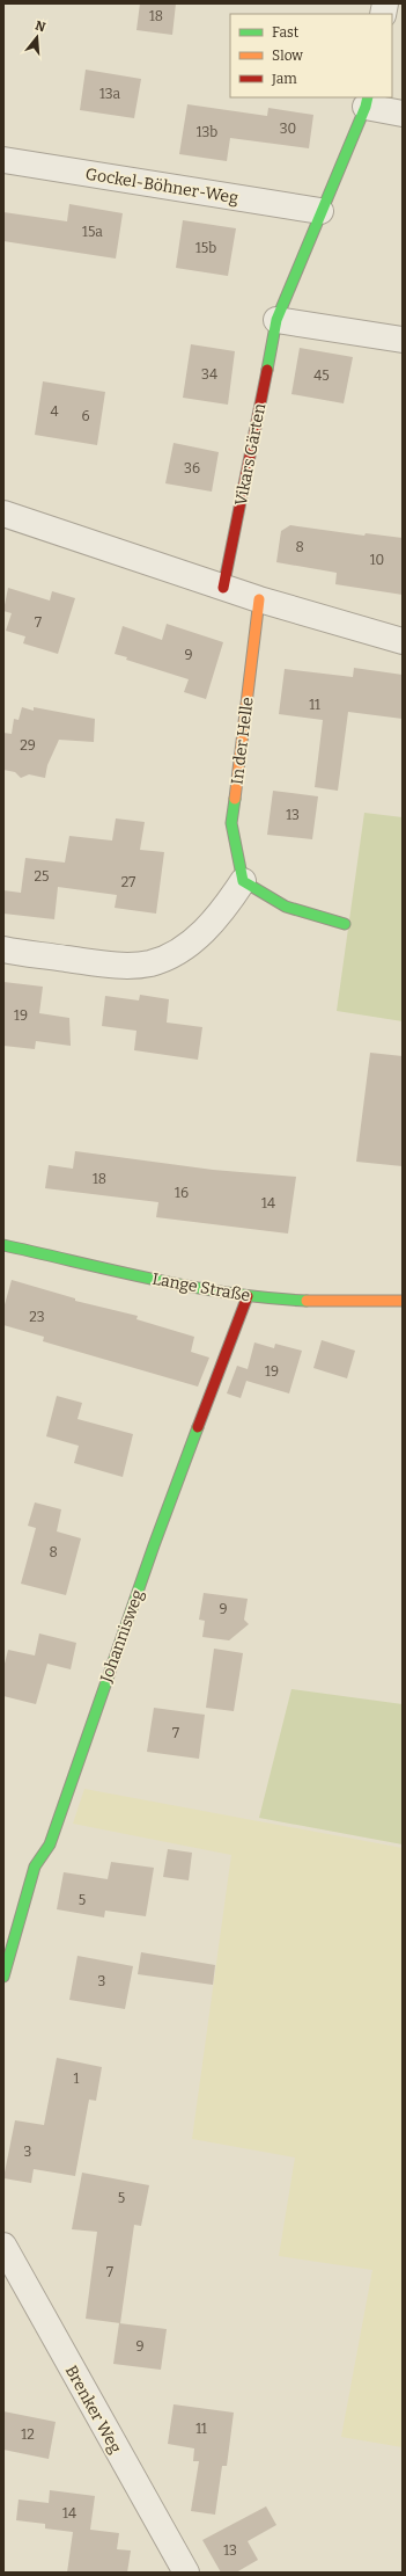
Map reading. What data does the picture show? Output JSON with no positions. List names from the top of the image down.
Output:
{
  "streets": {
    "street": [
      "Gockel-Böhner-Weg",
      "Vikars Gärten",
      "In der Helle",
      "Lange Straße",
      "Johannisweg",
      "Brenker Weg"
    ]
  },
  "crossings": [
    ["Gockel-Böhner-Weg", "Vikars Gärten"],
    ["Lange Straße", "Johannisweg"]
  ],
  "house_numbers": [
    "18",
    "13a",
    "30",
    "13b",
    "15a",
    "15b",
    "34",
    "45",
    "4",
    "6",
    "36",
    "8",
    "10",
    "7",
    "9",
    "11",
    "29",
    "13",
    "25",
    "27",
    "19",
    "18",
    "16",
    "14",
    "23",
    "19",
    "8",
    "9",
    "7",
    "5",
    "3",
    "1",
    "3",
    "5",
    "7",
    "9",
    "11",
    "12",
    "14",
    "13"
  ],
  "legend": ["Fast", "Slow", "Jam"],
  "north": "top"
}
